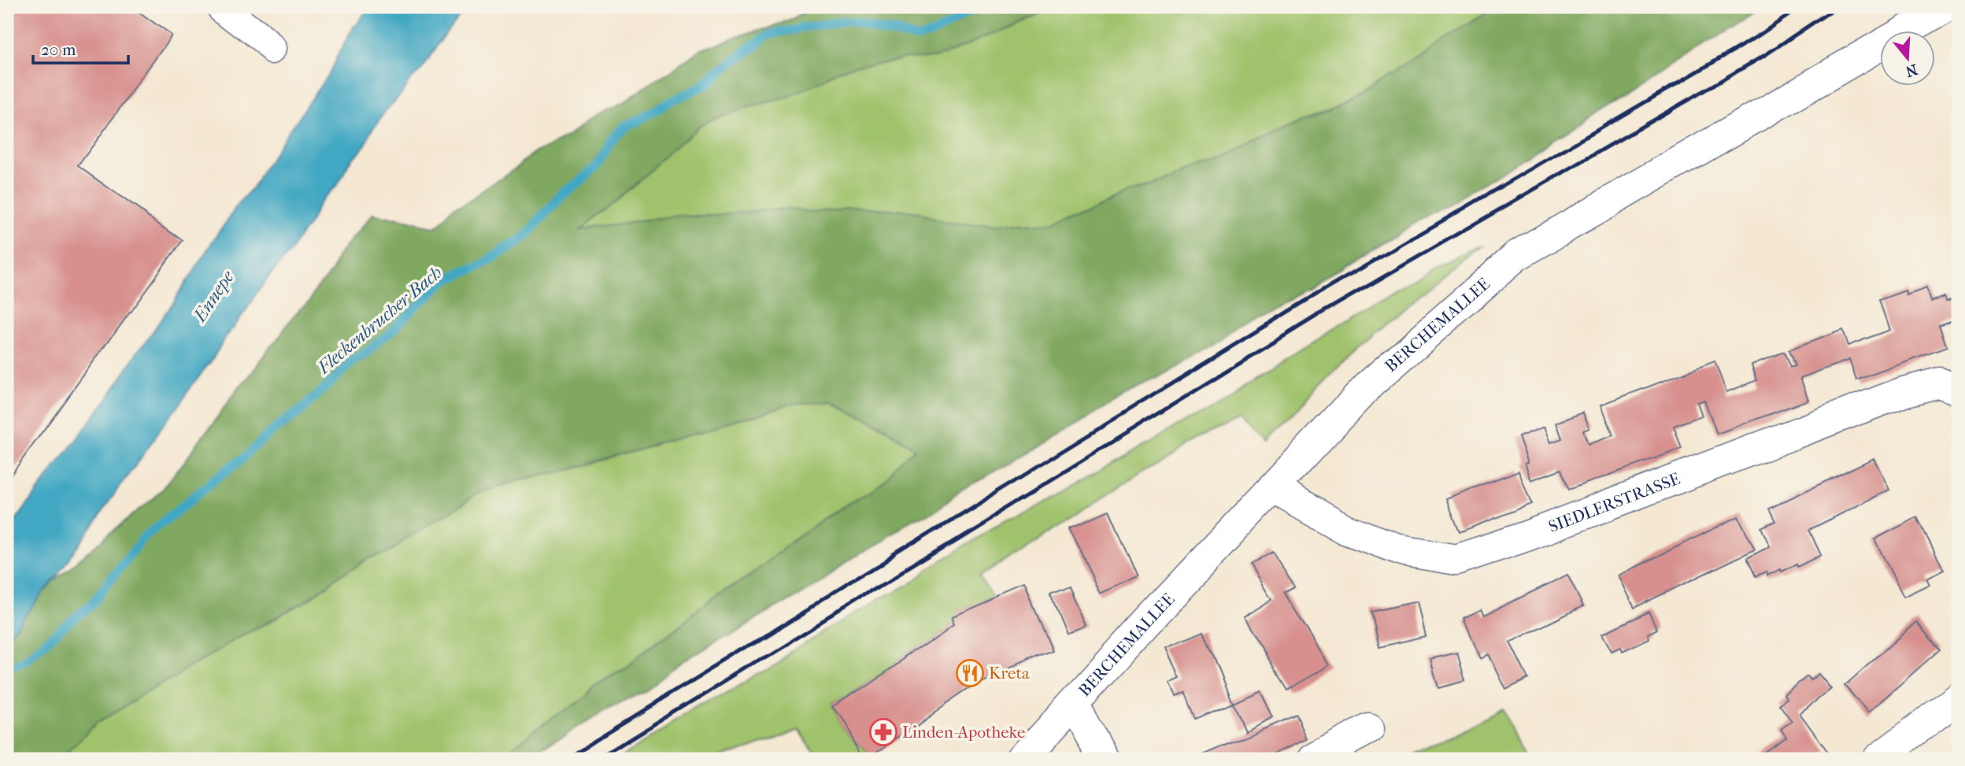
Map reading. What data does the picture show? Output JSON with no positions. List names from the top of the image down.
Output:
{
  "streets": {
    "street": ["BERCHEMALLEE", "SIEDLERSTRASSE"]
  },
  "crossings": [
    ["BERCHEMALLEE", "SIEDLERSTRASSE"]
  ],
  "water": ["Ennepe", "Fleckenbrucher Bach"],
  "places": {
    "restaurant": ["Kreta"],
    "pharmacy": ["Linden-Apotheke"]
  },
  "scale_bar": "20 m",
  "north": "bottom"
}
